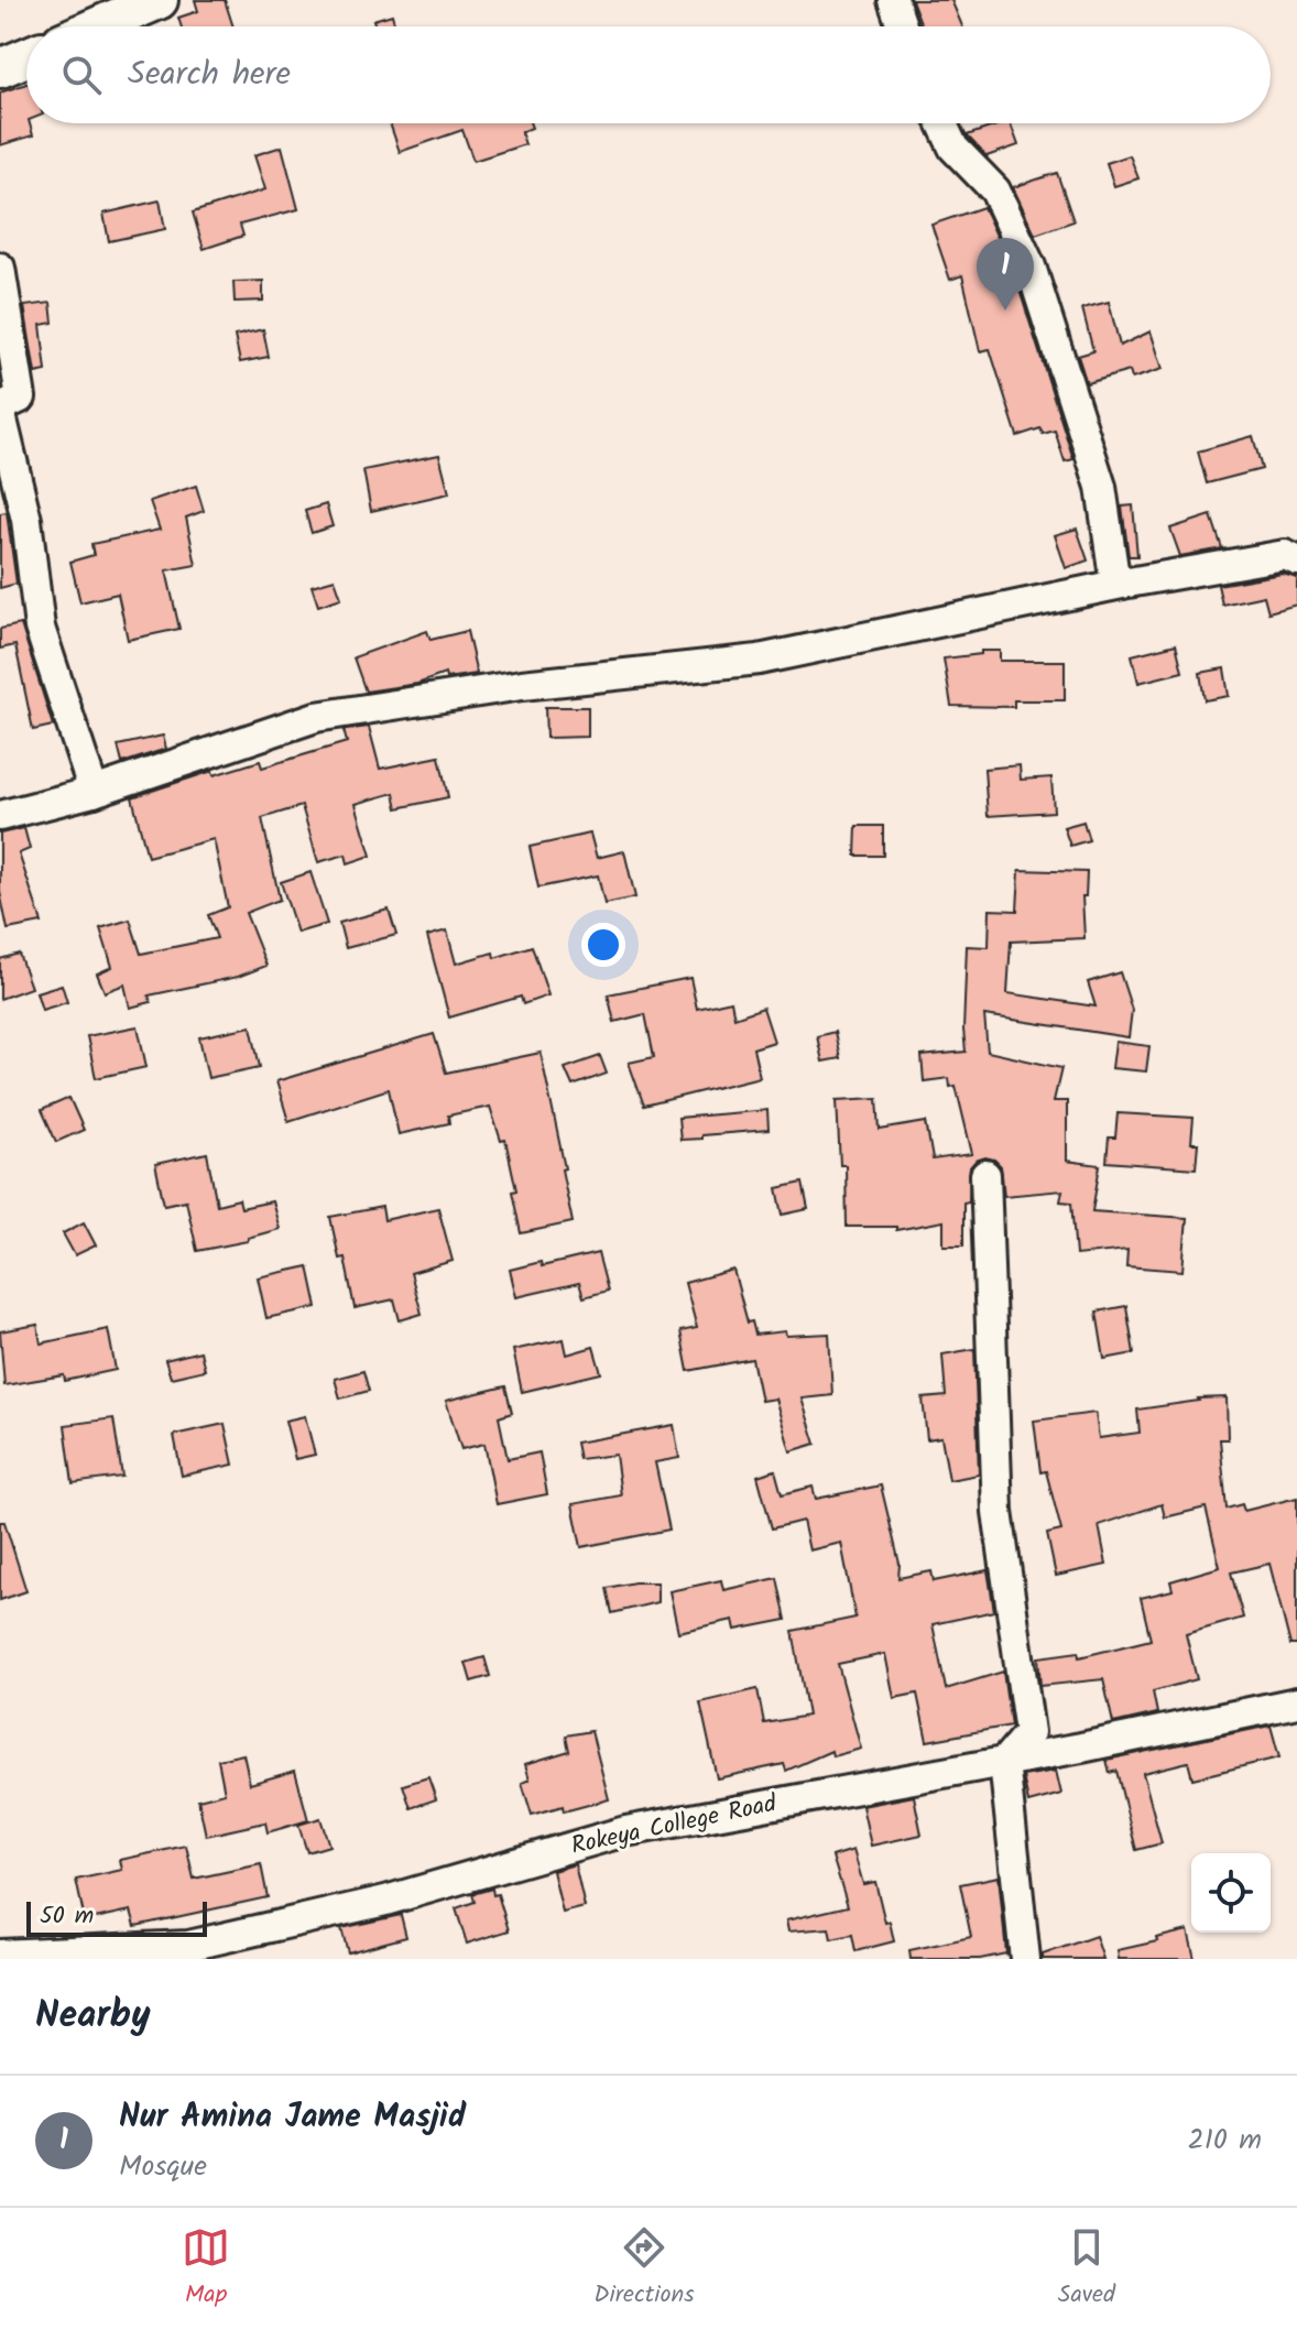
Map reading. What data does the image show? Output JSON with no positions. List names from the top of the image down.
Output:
{
  "streets": {
    "street": ["Rokeya College Road"]
  },
  "scale_bar": "50 m",
  "page": {
    "search": "Search here",
    "pins": "1",
    "scale": "50 m",
    "heading": "Nearby",
    "list": [
      {
        "mark": "1",
        "name": "Nur Amina Jame Masjid",
        "note": "Mosque",
        "value": "210 m"
      }
    ],
    "nav": ["Map", "Directions", "Saved"]
  }
}
